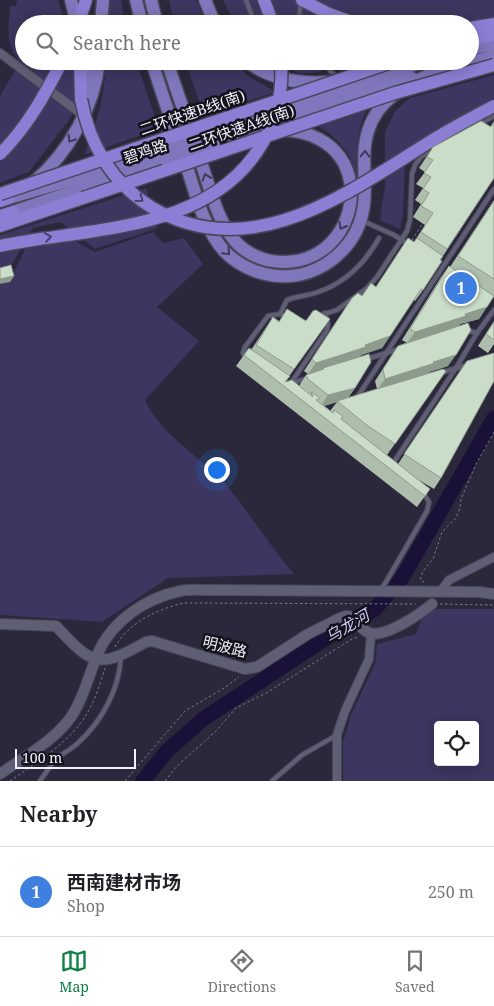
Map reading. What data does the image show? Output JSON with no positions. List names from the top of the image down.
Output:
{
  "streets": {
    "highway": ["二环快速B线(南)", "二环快速A线(南)", "碧鸡路"],
    "street": ["明波路"]
  },
  "crossings": [
    ["二环快速B线(南)", "碧鸡路"]
  ],
  "water": ["乌龙河"],
  "scale_bar": "100 m",
  "page": {
    "search": "Search here",
    "pins": "1",
    "scale": "100 m",
    "heading": "Nearby",
    "list": [
      {
        "mark": "1",
        "name": "西南建材市场",
        "note": "Shop",
        "value": "250 m"
      }
    ],
    "nav": ["Map", "Directions", "Saved"]
  }
}
